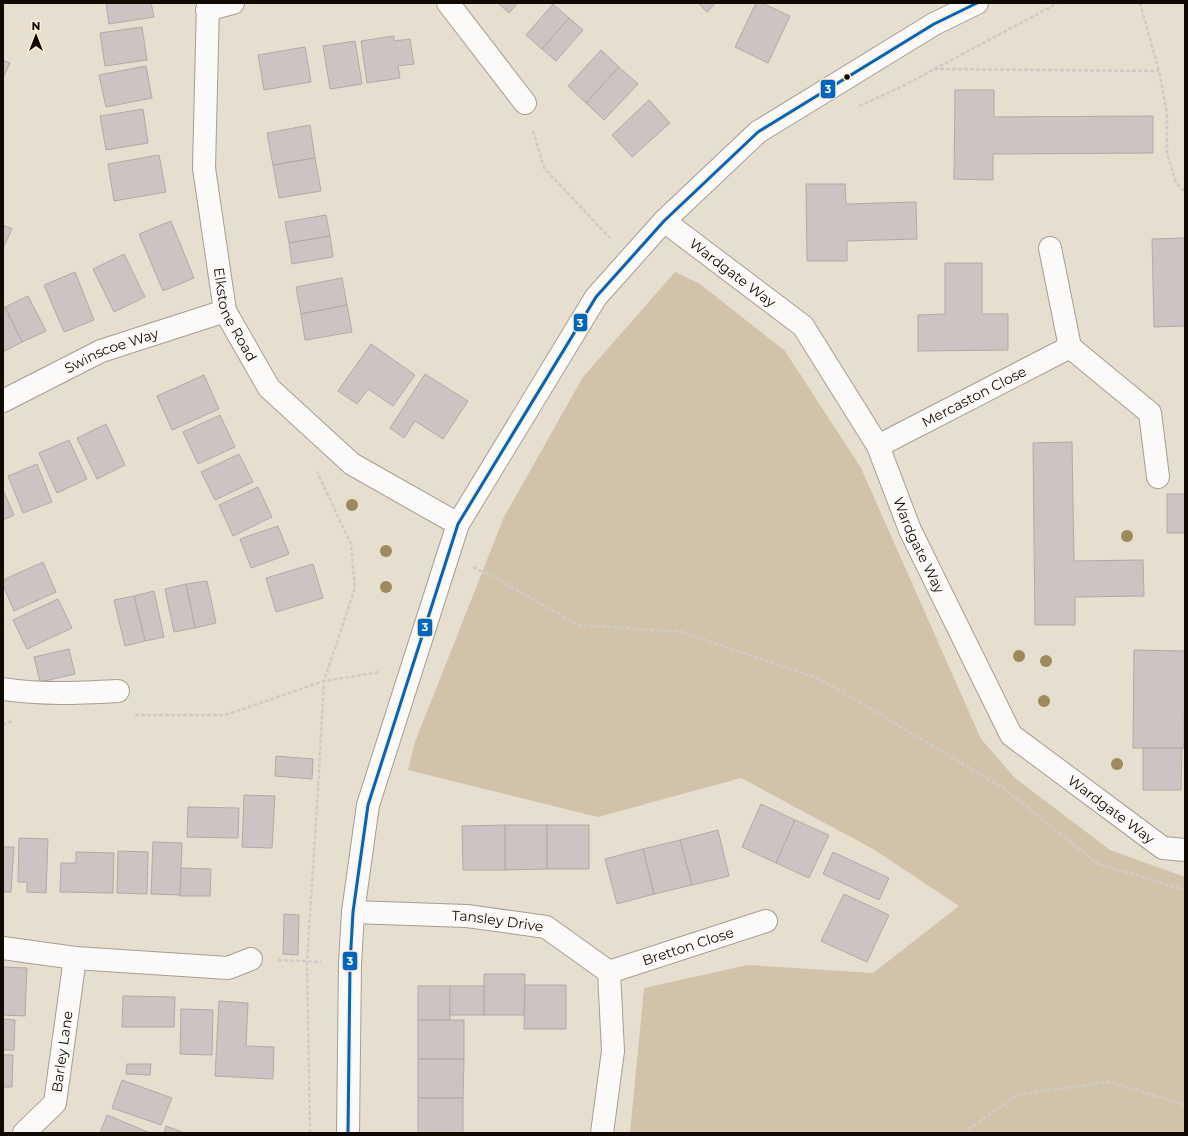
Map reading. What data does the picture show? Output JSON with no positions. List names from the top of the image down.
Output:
{
  "streets": {
    "street": [
      "Wardgate Way",
      "Elkstone Road",
      "Swinscoe Way",
      "Mercaston Close",
      "Tansley Drive",
      "Bretton Close",
      "Barley Lane"
    ]
  },
  "crossings": [
    ["Wardgate Way", "Mercaston Close"],
    ["Elkstone Road", "Swinscoe Way"],
    ["Tansley Drive", "Bretton Close"]
  ],
  "lines": ["transit line 3"],
  "north": "top"
}
